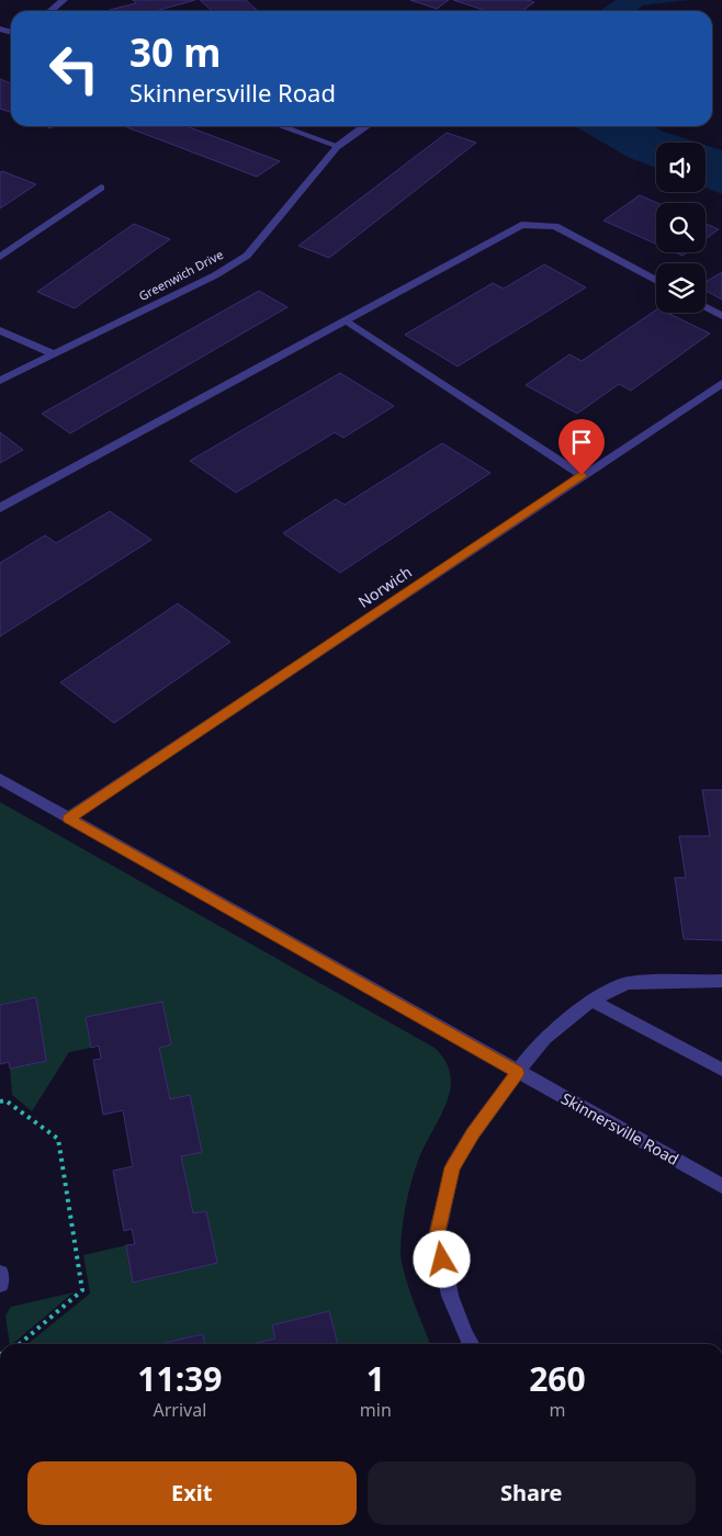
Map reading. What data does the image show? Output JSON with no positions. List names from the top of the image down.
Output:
{
  "streets": {
    "street": ["Greenwich Drive", "Norwich", "Skinnersville Road"]
  },
  "crossings": [
    ["Norwich", "Skinnersville Road"]
  ],
  "page": {
    "turn": ["30 m", "Skinnersville Road"],
    "eta": [
      "11:39",
      "Arrival",
      "1",
      "min",
      "260",
      "m"
    ],
    "buttons": ["Exit", "Share"]
  }
}
